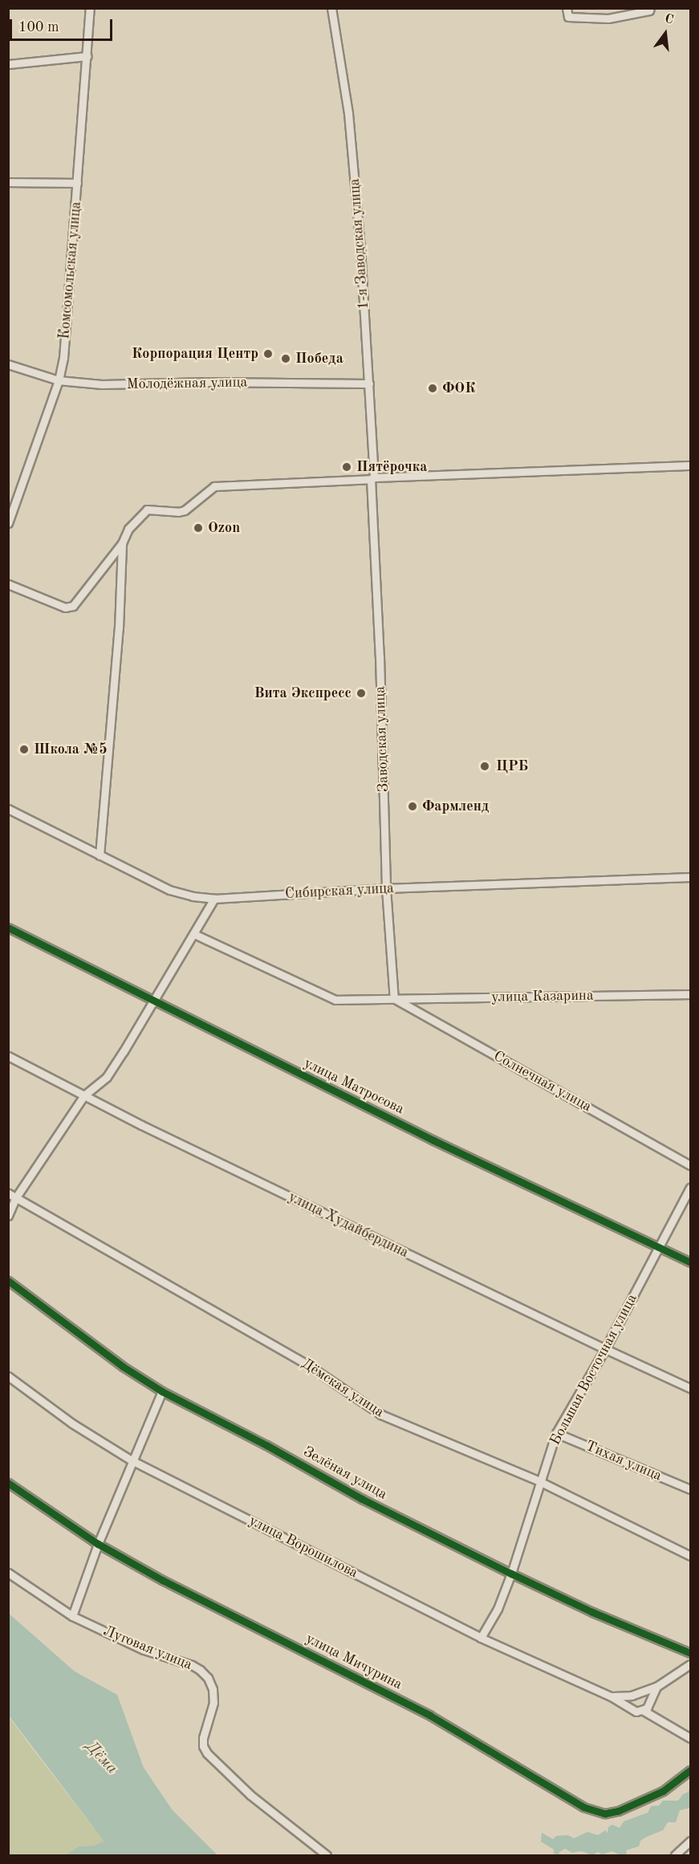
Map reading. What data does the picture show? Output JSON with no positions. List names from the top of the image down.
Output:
{
  "streets": {
    "street": [
      "1-я Заводская улица",
      "Комсомольская улица",
      "Молодёжная улица",
      "Заводская улица",
      "Сибирская улица",
      "улица Казарина",
      "Солнечная улица",
      "улица Матросова",
      "улица Худайбердина",
      "Большая Восточная улица",
      "Дёмская улица",
      "Тихая улица",
      "Зелёная улица",
      "улица Ворошилова",
      "Луговая улица",
      "улица Мичурина"
    ]
  },
  "crossings": [
    ["1-я Заводская улица", "Молодёжная улица"],
    ["1-я Заводская улица", "Заводская улица"],
    ["Комсомольская улица", "Молодёжная улица"],
    ["Заводская улица", "Сибирская улица"],
    ["Заводская улица", "улица Казарина"],
    ["Заводская улица", "Солнечная улица"],
    ["улица Казарина", "Солнечная улица"],
    ["улица Матросова", "Большая Восточная улица"],
    ["улица Худайбердина", "Большая Восточная улица"],
    ["Большая Восточная улица", "Дёмская улица"],
    ["Большая Восточная улица", "Тихая улица"],
    ["Большая Восточная улица", "Зелёная улица"],
    ["Большая Восточная улица", "улица Ворошилова"]
  ],
  "water": ["Дёма"],
  "places": [
    "Корпорация Центр",
    "Победа",
    "ФОК",
    "Пятёрочка",
    "Ozon",
    "Вита Экспресс",
    "Школа №5",
    "ЦРБ",
    "Фармленд"
  ],
  "scale_bar": "100 m",
  "north": "top"
}
